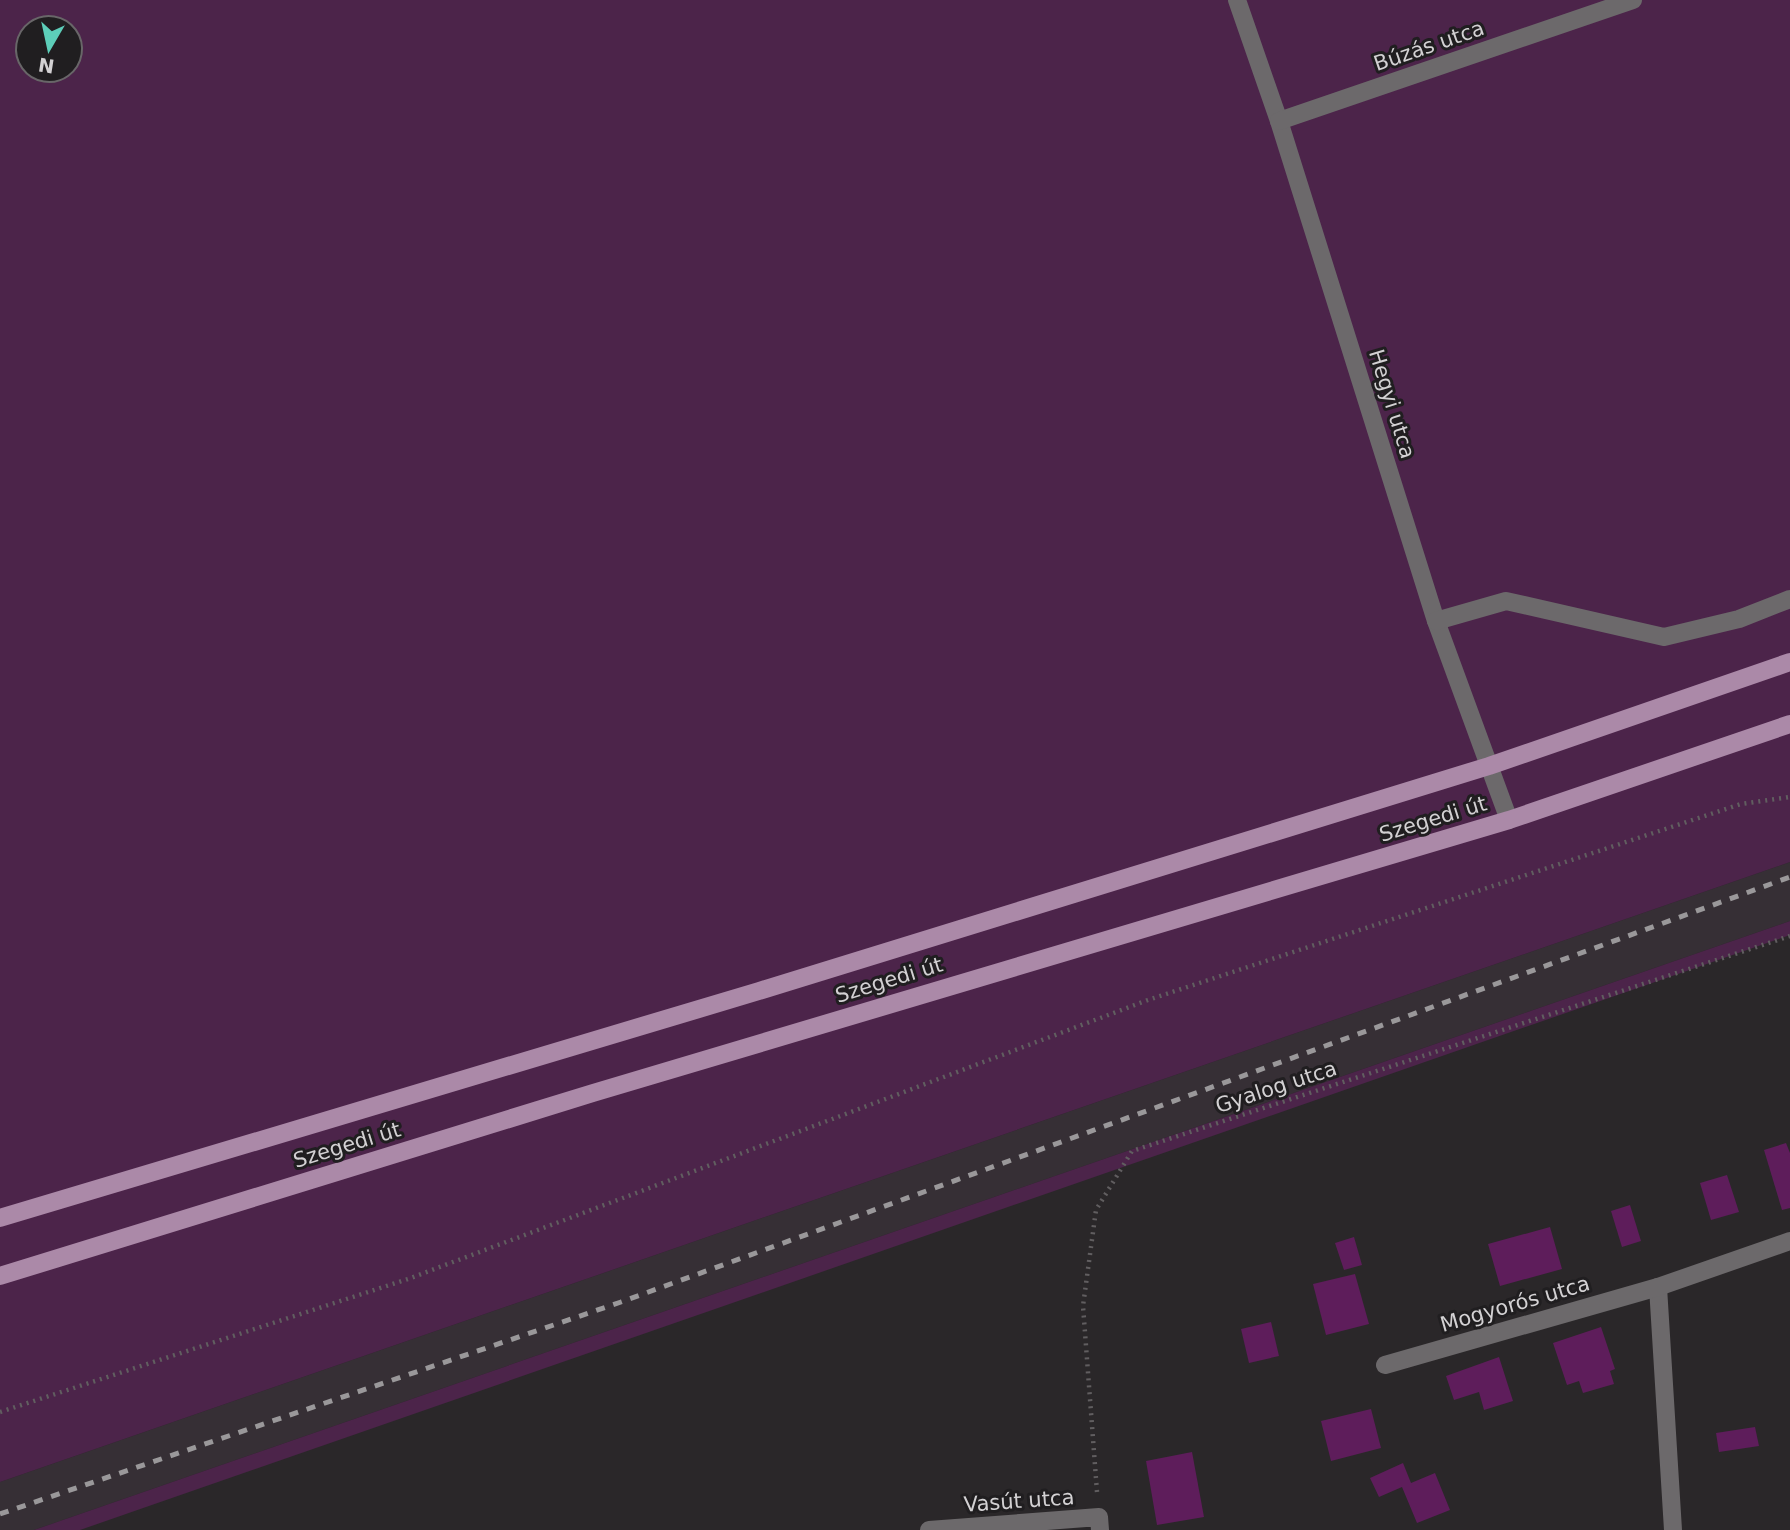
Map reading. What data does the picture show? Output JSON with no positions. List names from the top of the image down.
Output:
{
  "streets": {
    "main road": ["Szegedi út"],
    "street": [
      "Búzás utca",
      "Hegyi utca",
      "Mogyorós utca",
      "Vasút utca"
    ],
    "path": ["Gyalog utca"]
  },
  "crossings": [
    ["Búzás utca", "Hegyi utca"],
    ["Hegyi utca", "Szegedi út"],
    ["Gyalog utca", "Vasút utca"]
  ],
  "north": "bottom"
}
